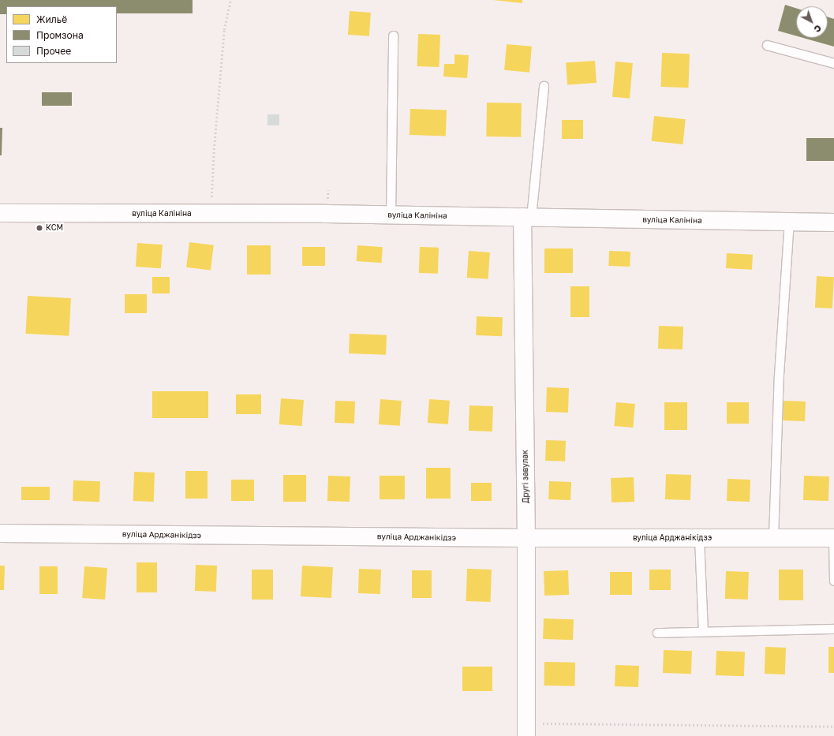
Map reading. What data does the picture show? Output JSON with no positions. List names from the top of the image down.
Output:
{
  "streets": {
    "street": ["вуліца Калініна", "Другі завулак", "вуліца Арджанікідзэ"]
  },
  "crossings": [
    ["вуліца Калініна", "Другі завулак"],
    ["Другі завулак", "вуліца Арджанікідзэ"]
  ],
  "places": ["КСМ"],
  "legend": ["Жильё", "Промзона", "Прочее"],
  "north": "bottom right"
}
